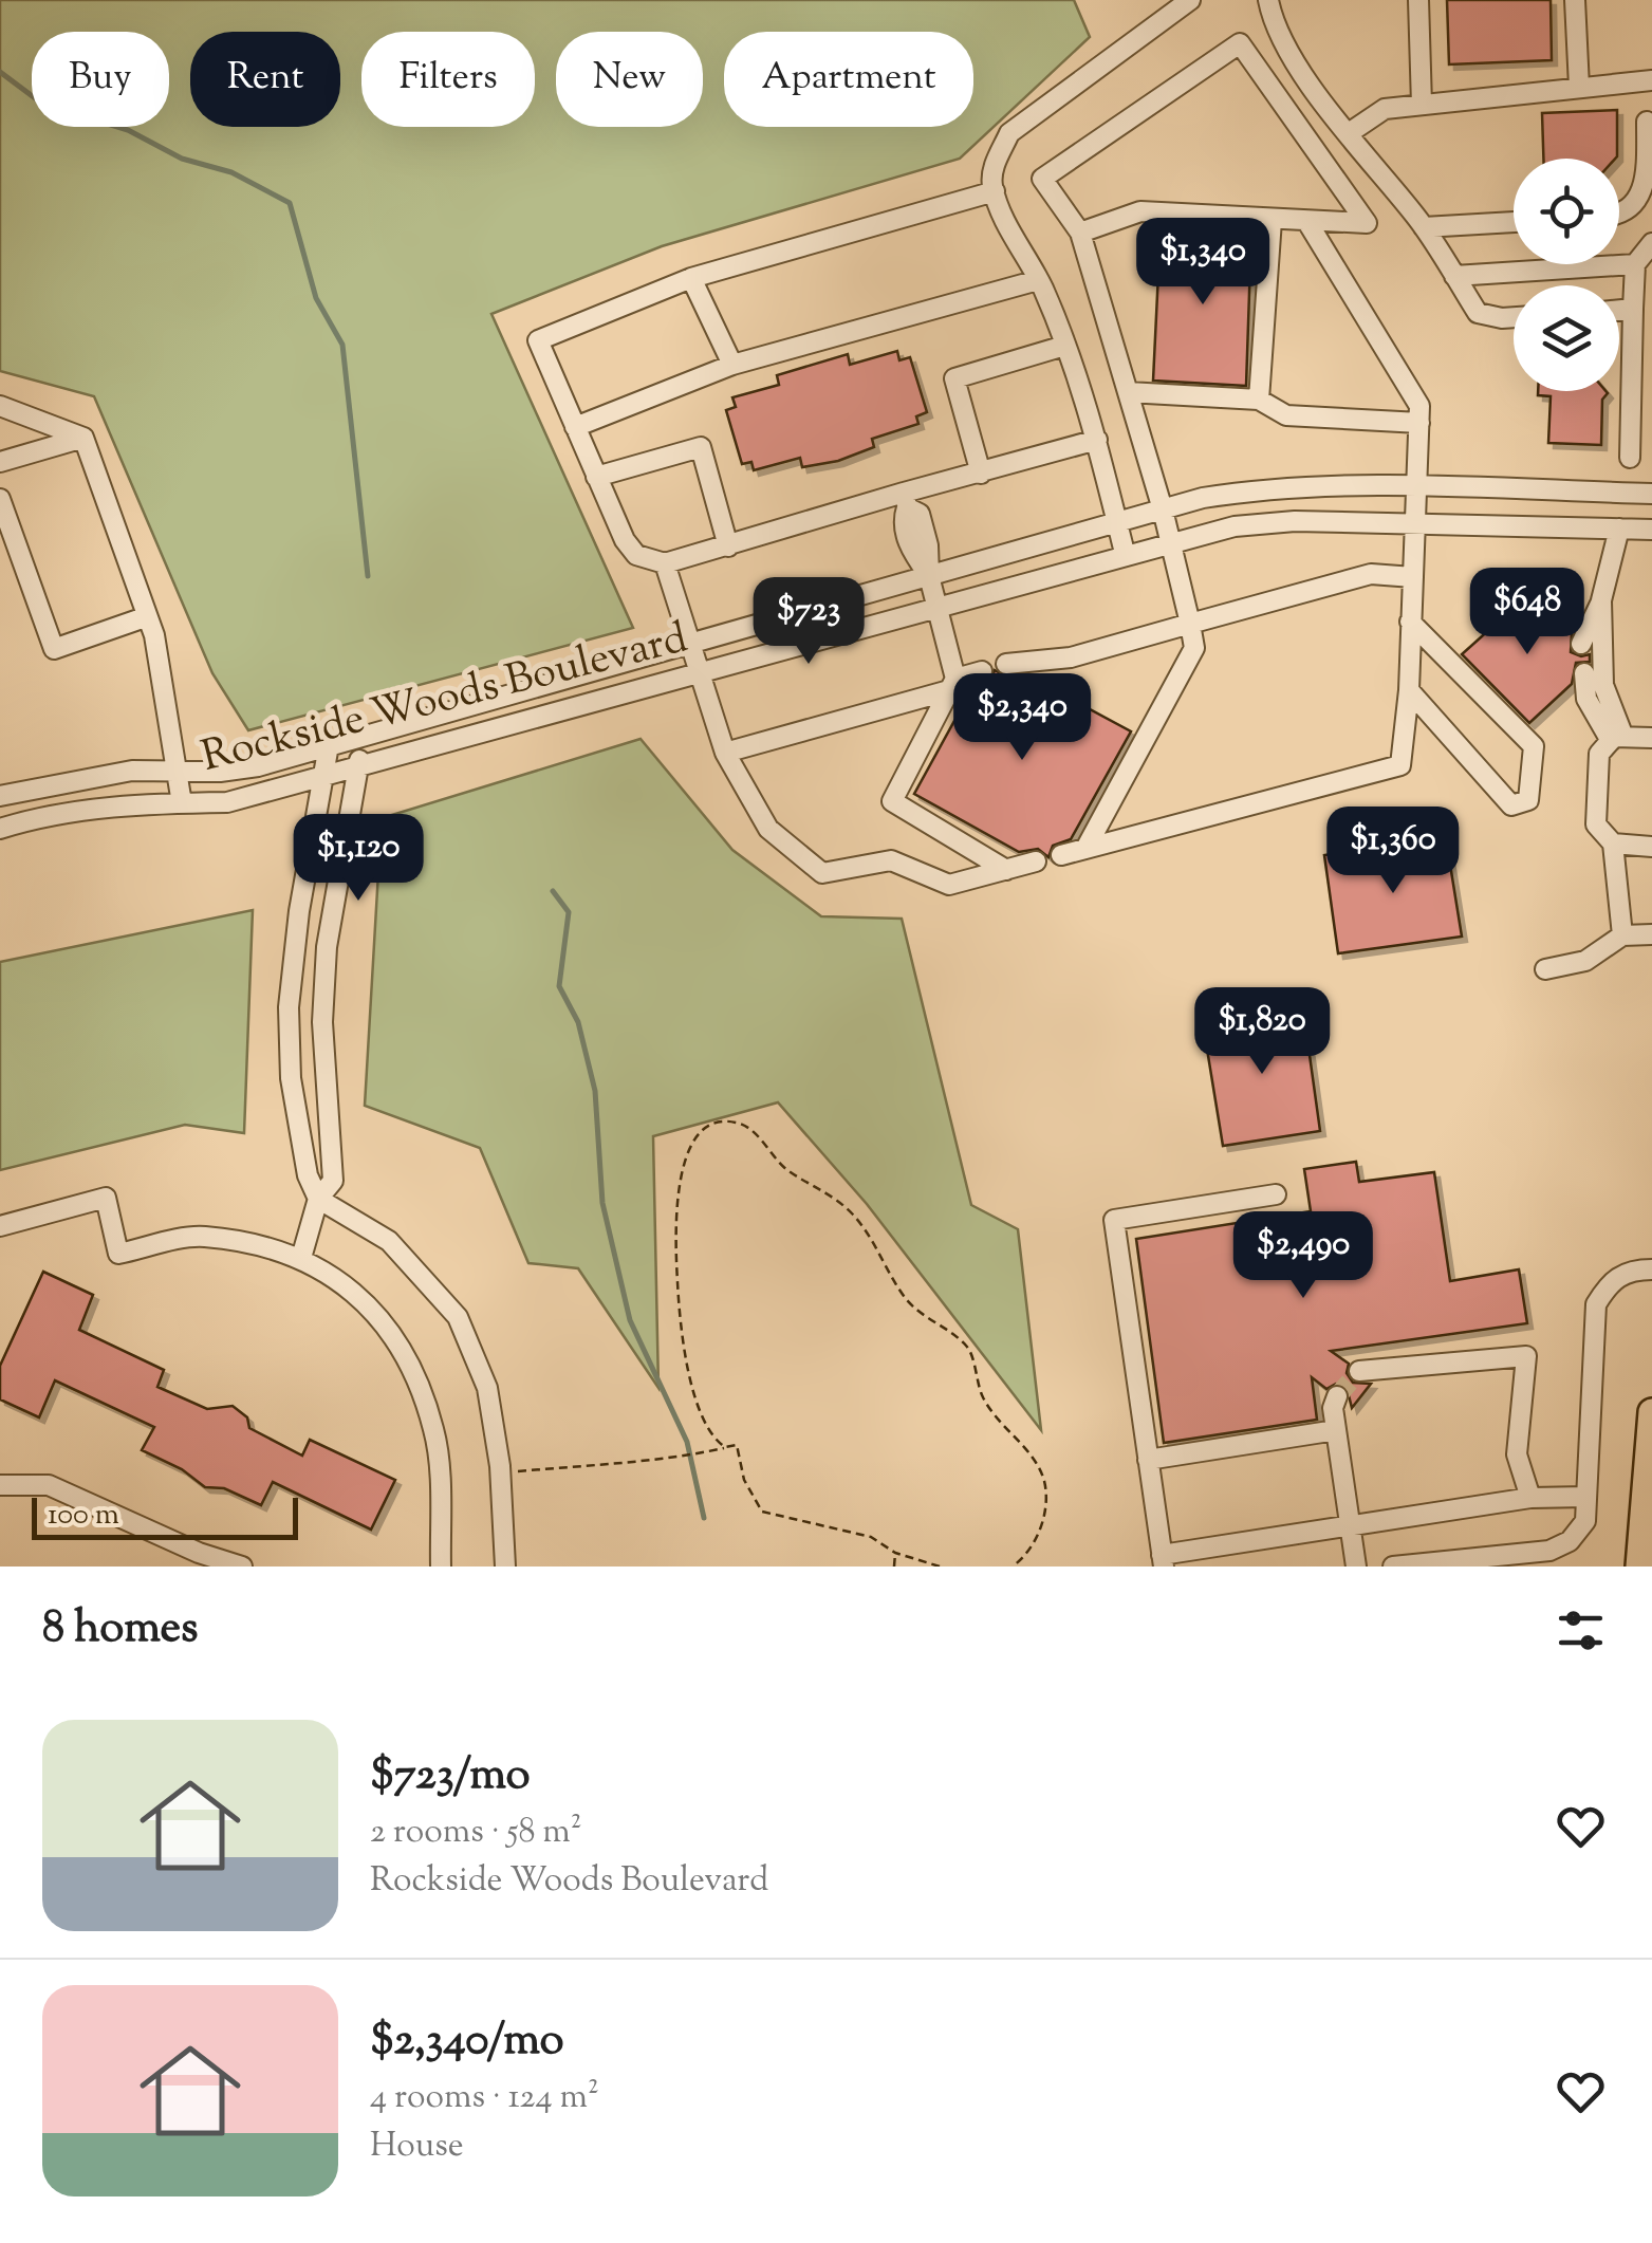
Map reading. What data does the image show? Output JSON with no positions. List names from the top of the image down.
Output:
{
  "streets": {
    "street": ["Rockside Woods Boulevard"]
  },
  "scale_bar": "100 m",
  "page": {
    "chip": [
      "Buy",
      "Rent",
      "Filters",
      "New",
      "Apartment"
    ],
    "price": [
      "$1,340",
      "$648",
      "$723",
      "$2,340",
      "$1,360",
      "$1,120",
      "$1,820",
      "$2,490"
    ],
    "scale": "100 m",
    "heading": "8 homes",
    "list": [
      {
        "name": "$723/mo",
        "note": "2 rooms · 58 m² · Rockside Woods Boulevard"
      },
      {
        "name": "$2,340/mo",
        "note": "4 rooms · 124 m² · House"
      }
    ]
  }
}
